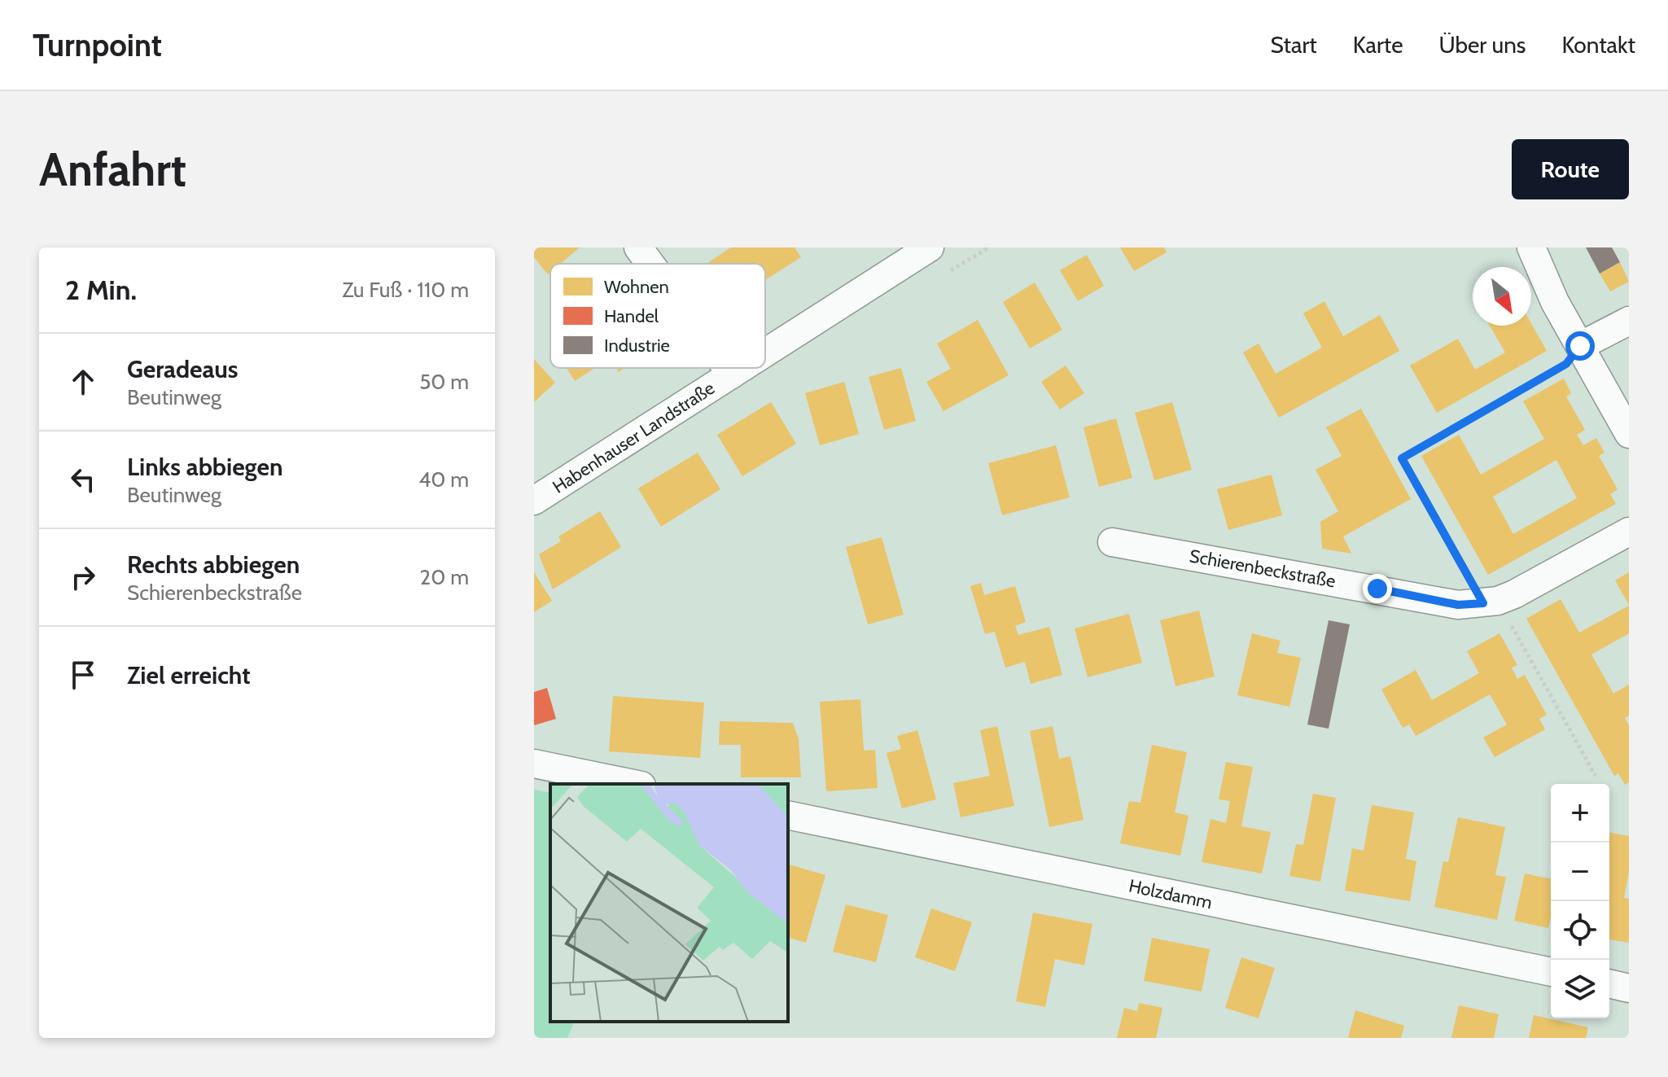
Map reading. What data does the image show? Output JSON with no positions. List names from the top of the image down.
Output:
{
  "streets": {
    "street": ["Habenhauser Landstraße", "Schierenbeckstraße", "Holzdamm"]
  },
  "legend": ["Wohnen", "Handel", "Industrie"],
  "north": "bottom right",
  "page": {
    "header": "Turnpoint",
    "nav": [
      "Start",
      "Karte",
      "Über uns",
      "Kontakt"
    ],
    "buttons": "Route",
    "title": "Anfahrt",
    "heading": ["2 Min.", "Zu Fuß · 110 m"],
    "list": [
      ["Geradeaus", "Beutinweg", "50 m"],
      ["Links abbiegen", "Beutinweg", "40 m"],
      ["Rechts abbiegen", "Schierenbeckstraße", "20 m"],
      "Ziel erreicht"
    ],
    "map_buttons": ["+", "−"]
  }
}
